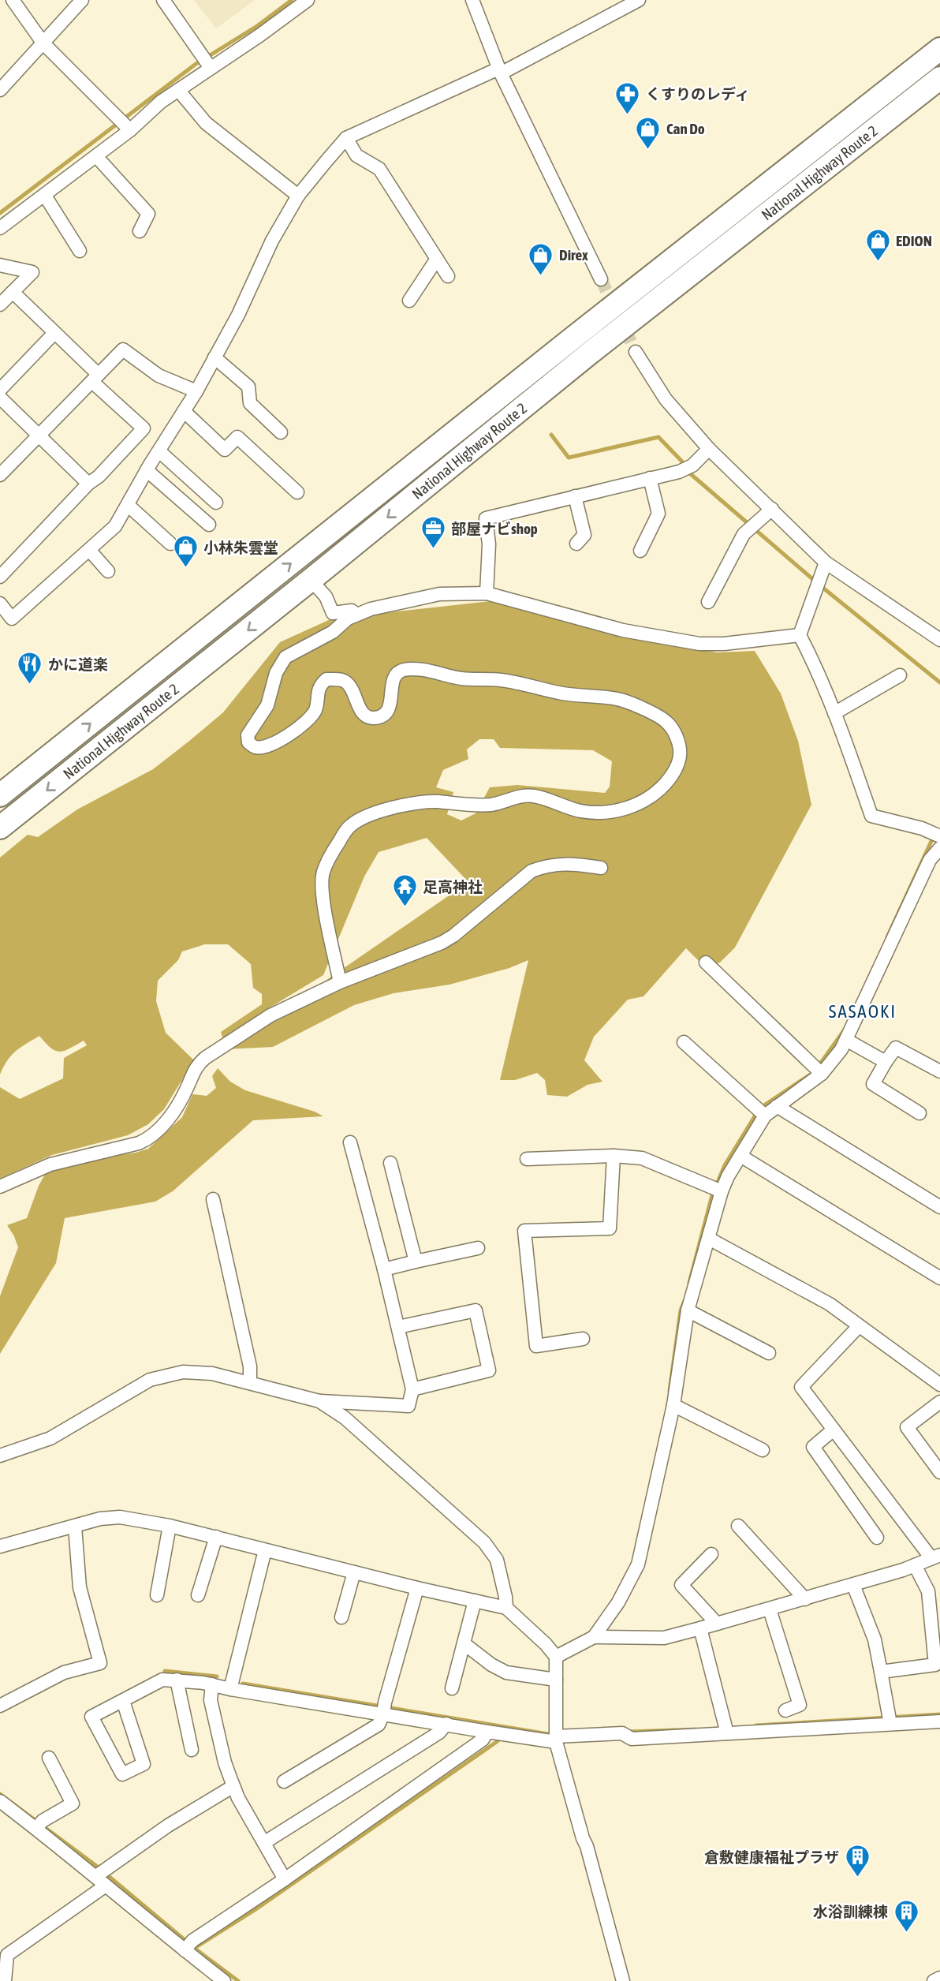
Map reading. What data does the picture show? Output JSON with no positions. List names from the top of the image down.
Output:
{
  "streets": {
    "highway": ["National Highway Route 2"]
  },
  "districts": ["SASAOKI"],
  "places": {
    "pharmacy": ["くすりのレディ"],
    "shop": [
      "Can Do",
      "EDION",
      "Direx",
      "小林朱雲堂"
    ],
    "office": ["部屋ナビshop"],
    "restaurant": ["かに道楽"],
    "temple": ["足高神社"],
    "building": ["倉敷健康福祉プラザ", "水浴訓練棟"]
  }
}
